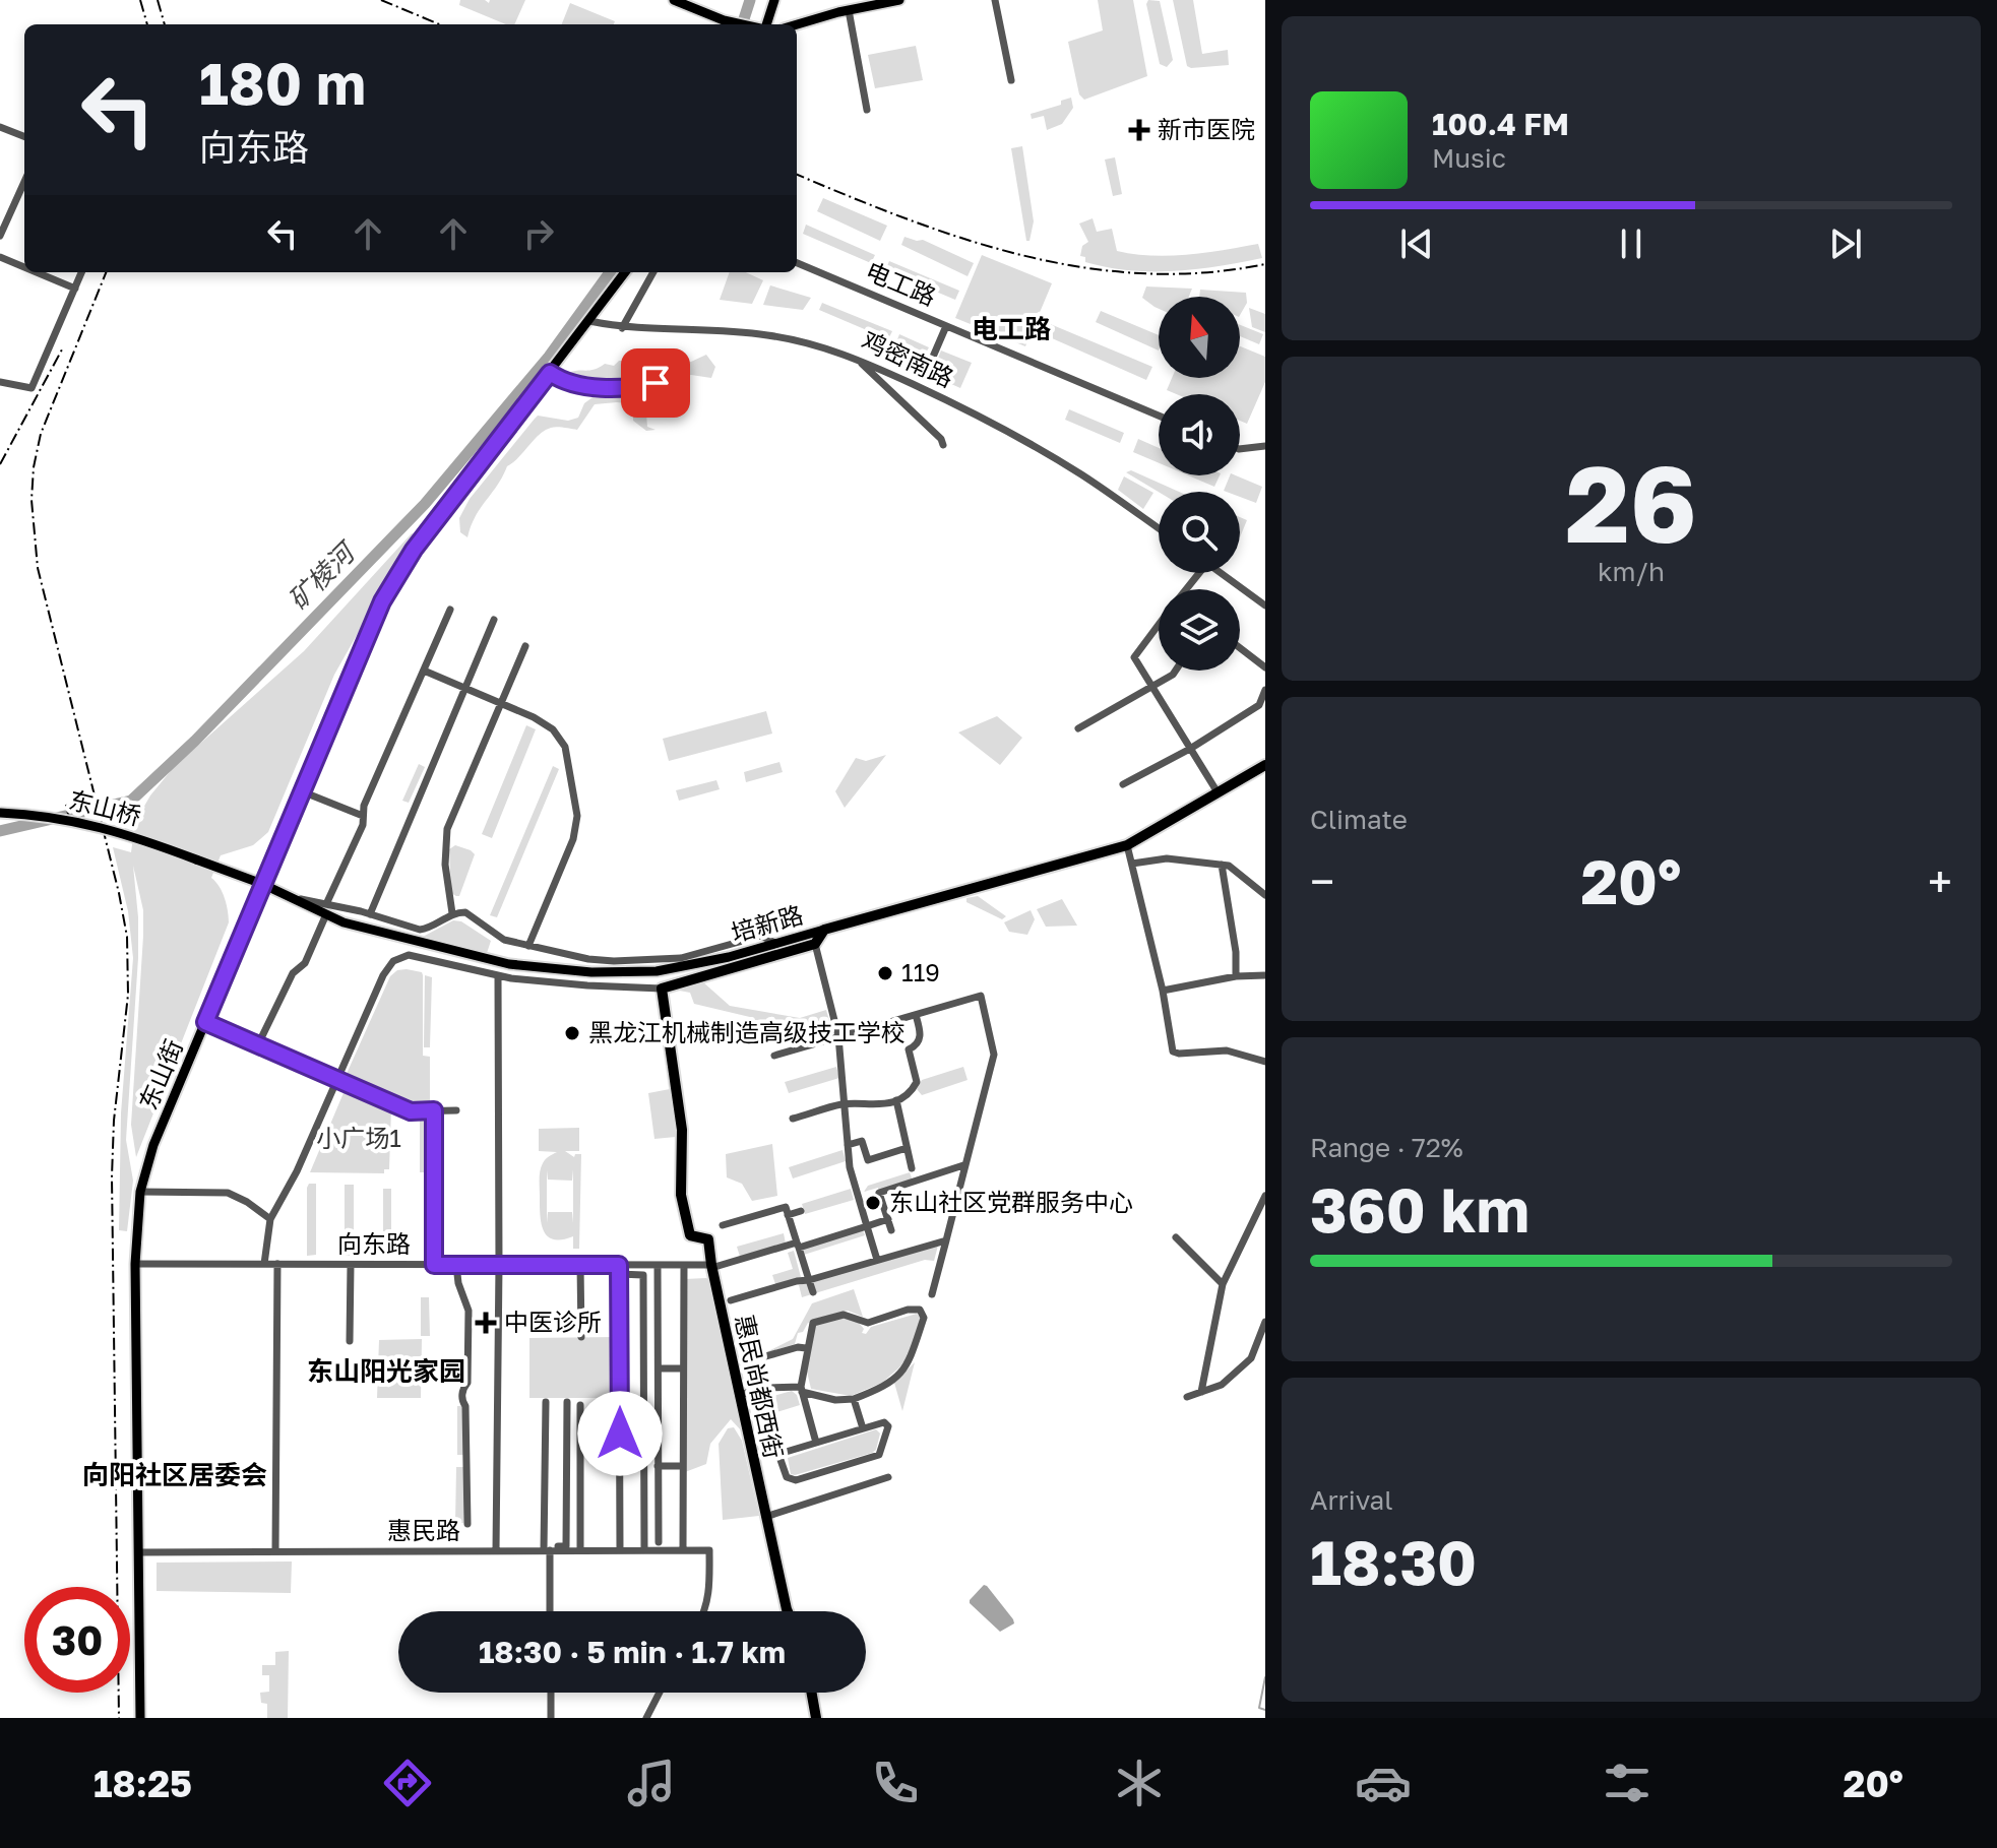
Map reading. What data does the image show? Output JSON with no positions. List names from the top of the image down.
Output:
{
  "streets": {
    "highway": ["培新路", "惠民尚都西街"],
    "main road": ["东山桥", "东山街"],
    "street": [
      "电工路",
      "鸡密南路",
      "向东路",
      "惠民路"
    ]
  },
  "crossings": [
    ["鸡密南路", "东山街"],
    ["东山桥", "培新路"],
    ["东山桥", "东山街"],
    ["培新路", "东山街"],
    ["东山街", "向东路"],
    ["东山街", "惠民路"],
    ["向东路", "惠民尚都西街"]
  ],
  "districts": ["电工路", "东山阳光家园", "向阳社区居委会"],
  "water": ["矿棱河"],
  "parks": ["小广场1"],
  "places": {
    "health": ["新市医院", "中医诊所"],
    "other": ["119", "黑龙江机械制造高级技工学校", "东山社区党群服务中心"]
  },
  "north": "top",
  "page": {
    "turn": ["180 m", "向东路"],
    "song": ["100.4 FM", "Music"],
    "tile": [
      ["26", "km/h"],
      "Climate",
      ["Range · 72%", "360 km"],
      ["Arrival", "18:30"]
    ],
    "heat": ["−", "20°", "+"],
    "limit": "30",
    "trip": "18:30 · 5 min · 1.7 km",
    "tabs": ["18:25", "20°"]
  }
}
